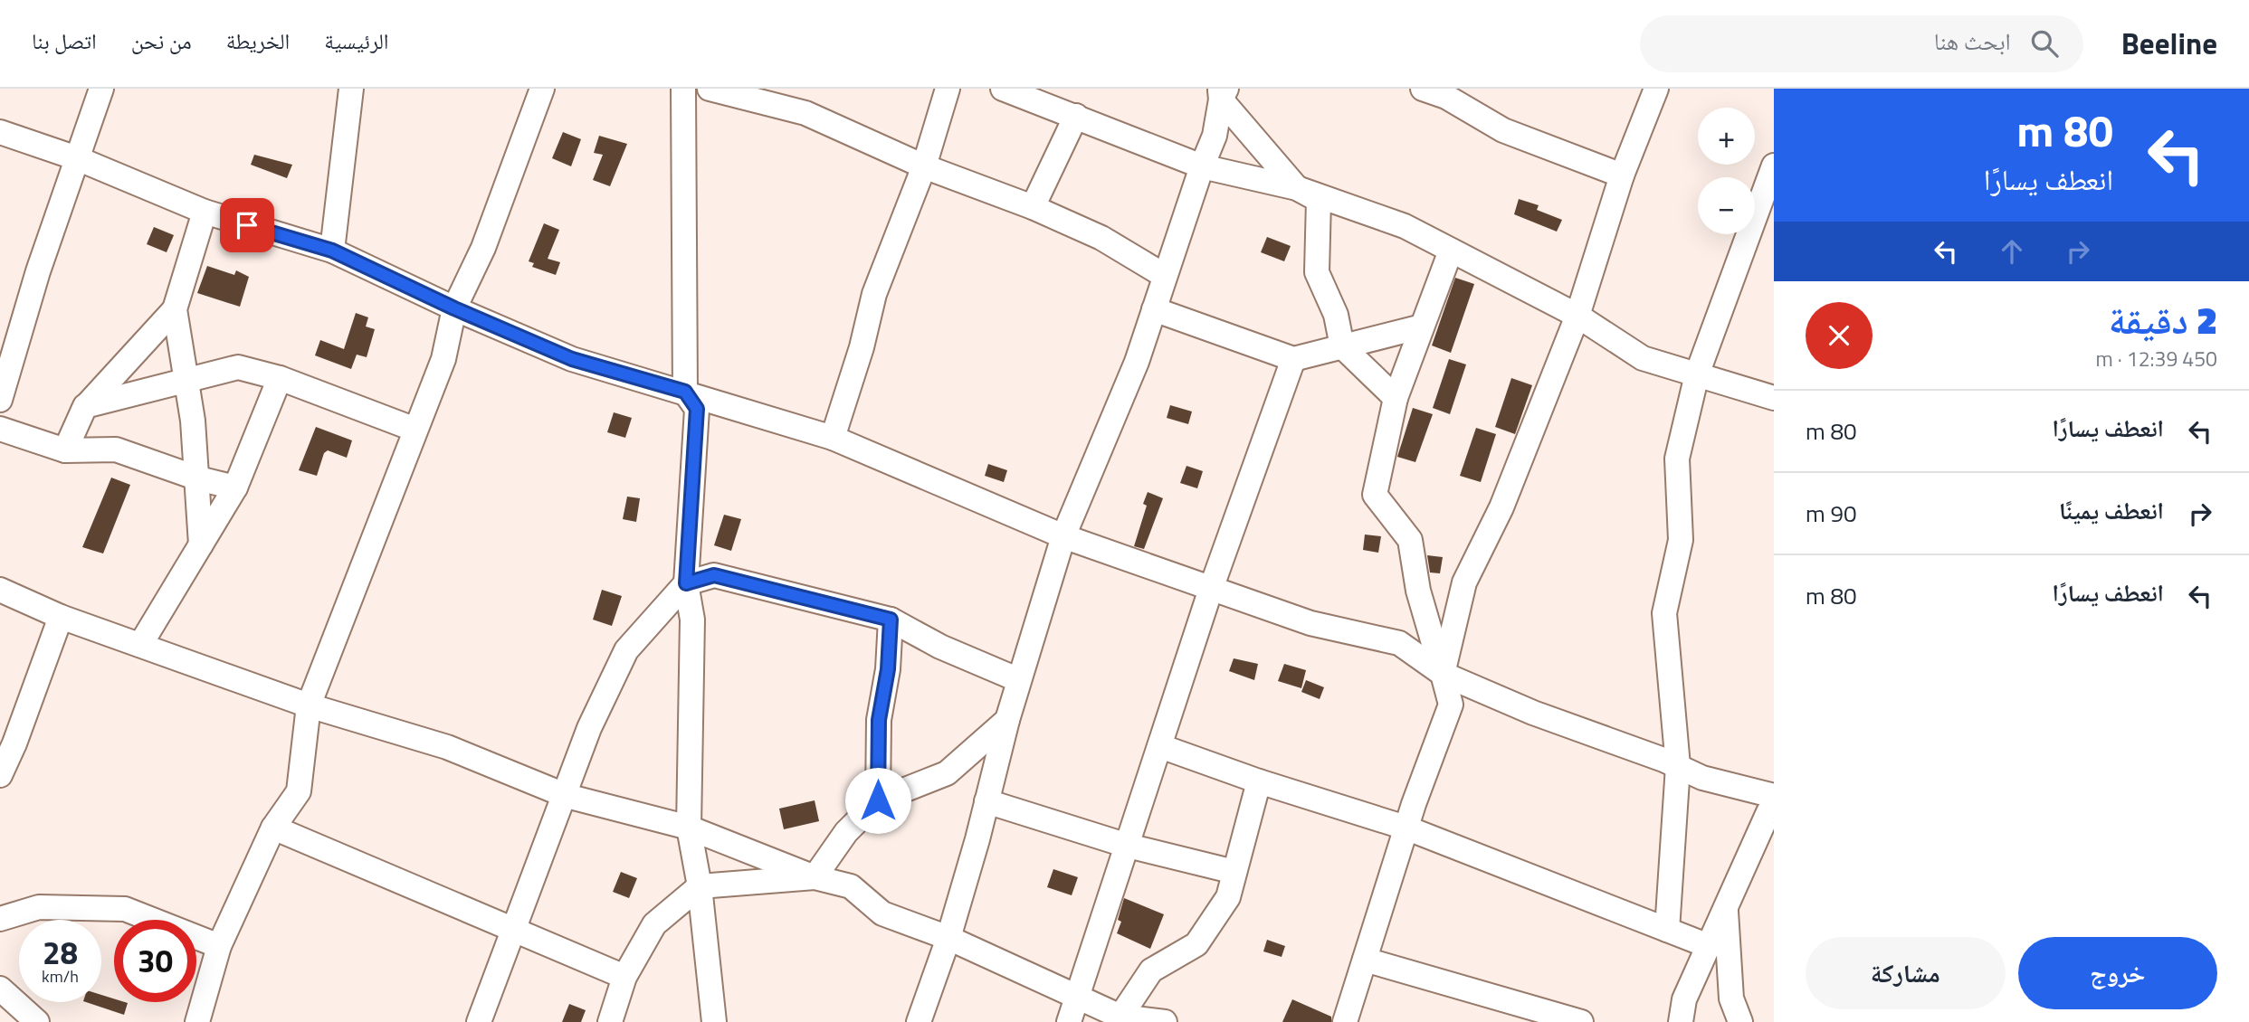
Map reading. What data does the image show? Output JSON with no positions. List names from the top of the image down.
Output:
{
  "page": {
    "header": "Beeline",
    "search": "ابحث هنا",
    "nav": [
      "الرئيسية",
      "الخريطة",
      "من نحن",
      "اتصل بنا"
    ],
    "turn": ["80 m", "انعطف يسارًا"],
    "map_buttons": ["+", "−"],
    "heading": ["2 دقيقة", "450 m · 12:39"],
    "list": [
      {
        "name": "انعطف يسارًا",
        "value": "80 m"
      },
      {
        "name": "انعطف يمينًا",
        "value": "90 m"
      },
      {
        "name": "انعطف يسارًا",
        "value": "80 m"
      }
    ],
    "speed": "28 km/h",
    "limit": "30",
    "buttons": ["خروج", "مشاركة"]
  }
}
